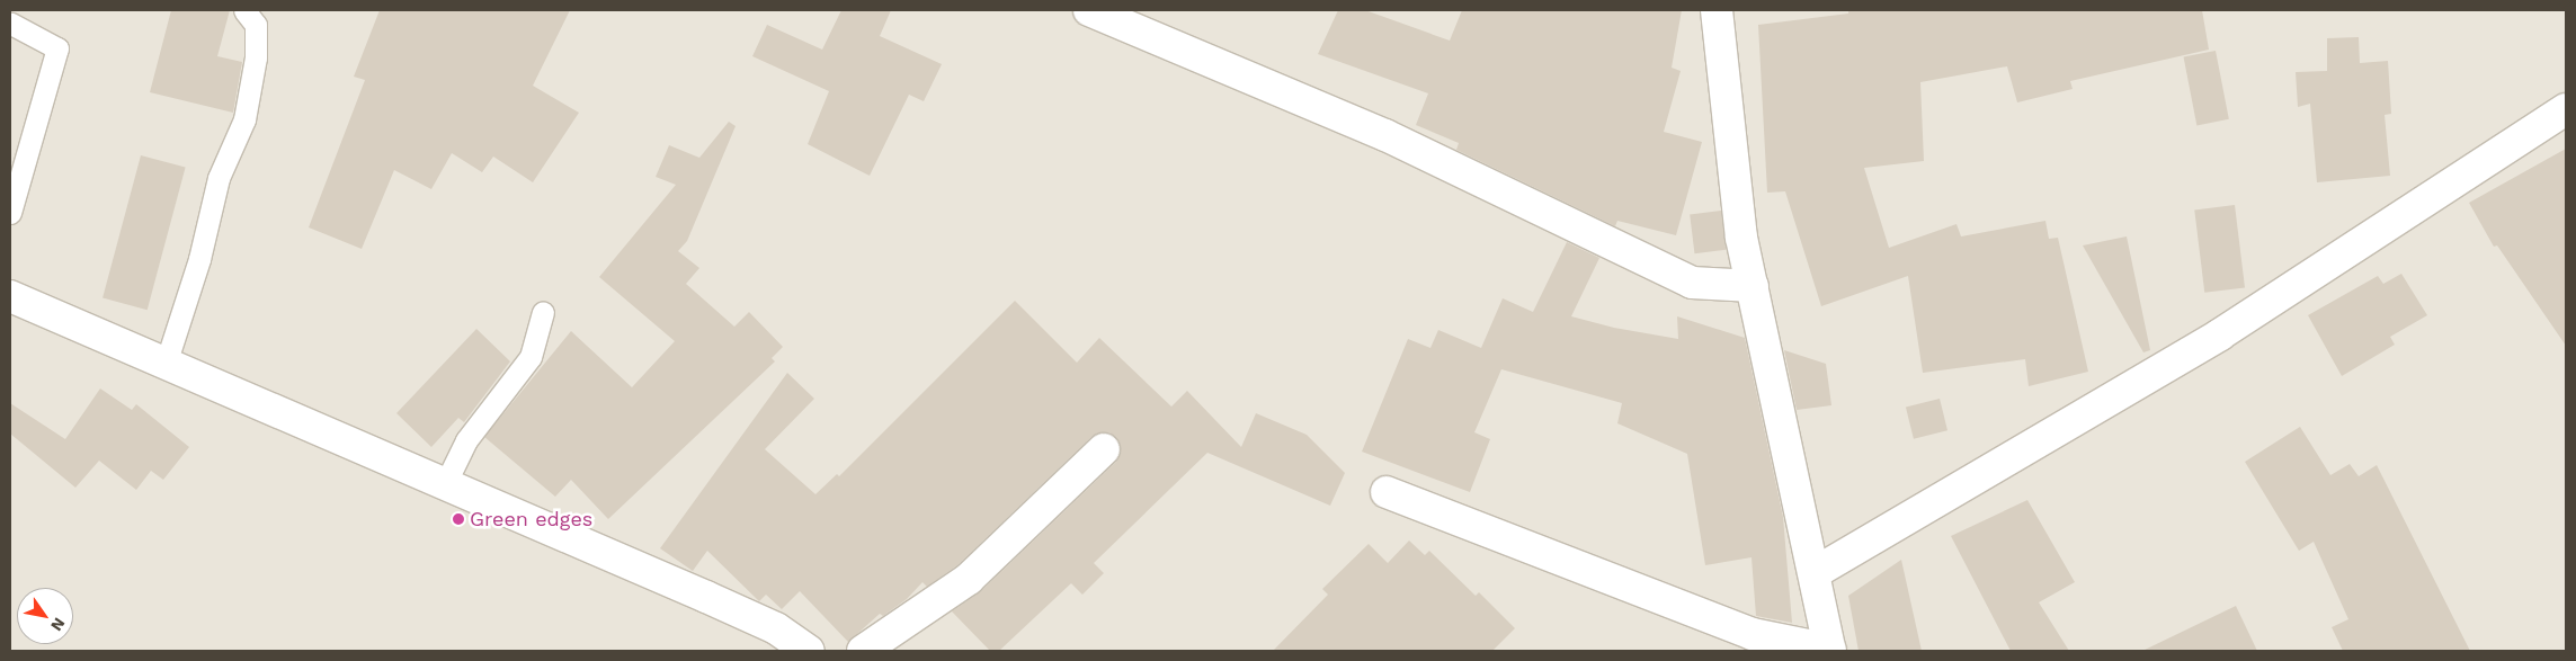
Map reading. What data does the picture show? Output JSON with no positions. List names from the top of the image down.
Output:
{
  "places": ["Green edges"],
  "north": "bottom right"
}
